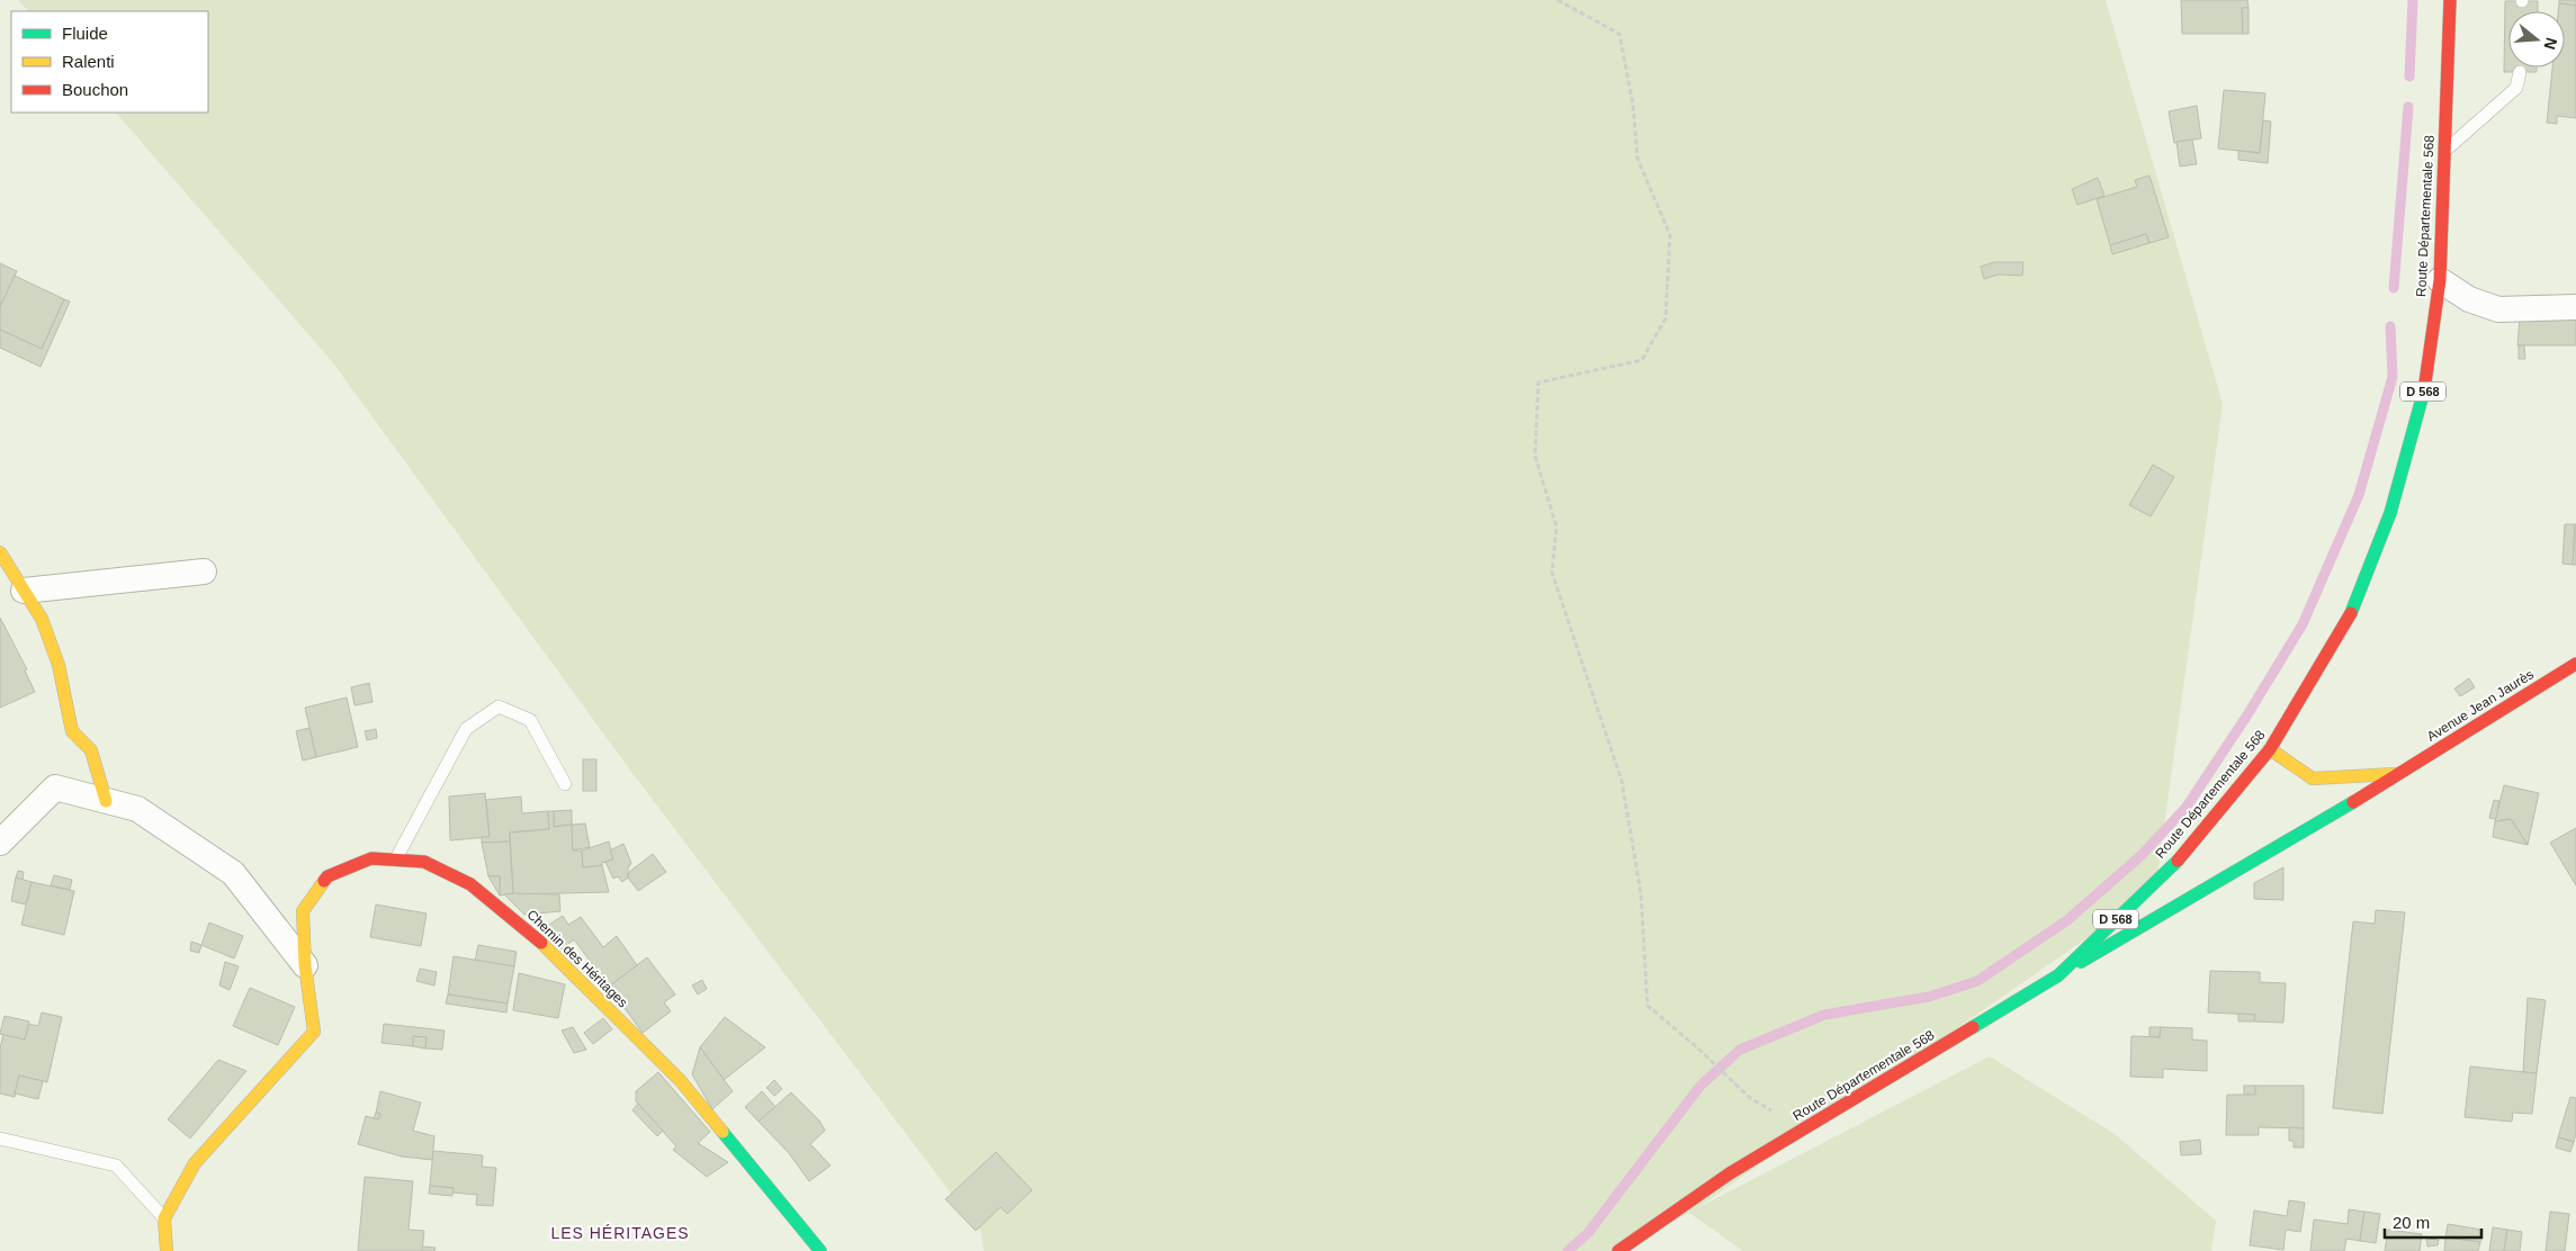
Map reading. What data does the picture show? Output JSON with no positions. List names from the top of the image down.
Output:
{
  "streets": {
    "street": [
      "Route Départementale 568",
      "D 568",
      "Avenue Jean Jaurès",
      "Chemin des Héritages"
    ]
  },
  "crossings": [
    ["Route Départementale 568", "Avenue Jean Jaurès"]
  ],
  "districts": ["LES HÉRITAGES"],
  "legend": ["Fluide", "Ralenti", "Bouchon"],
  "scale_bar": "20 m",
  "north": "right"
}
